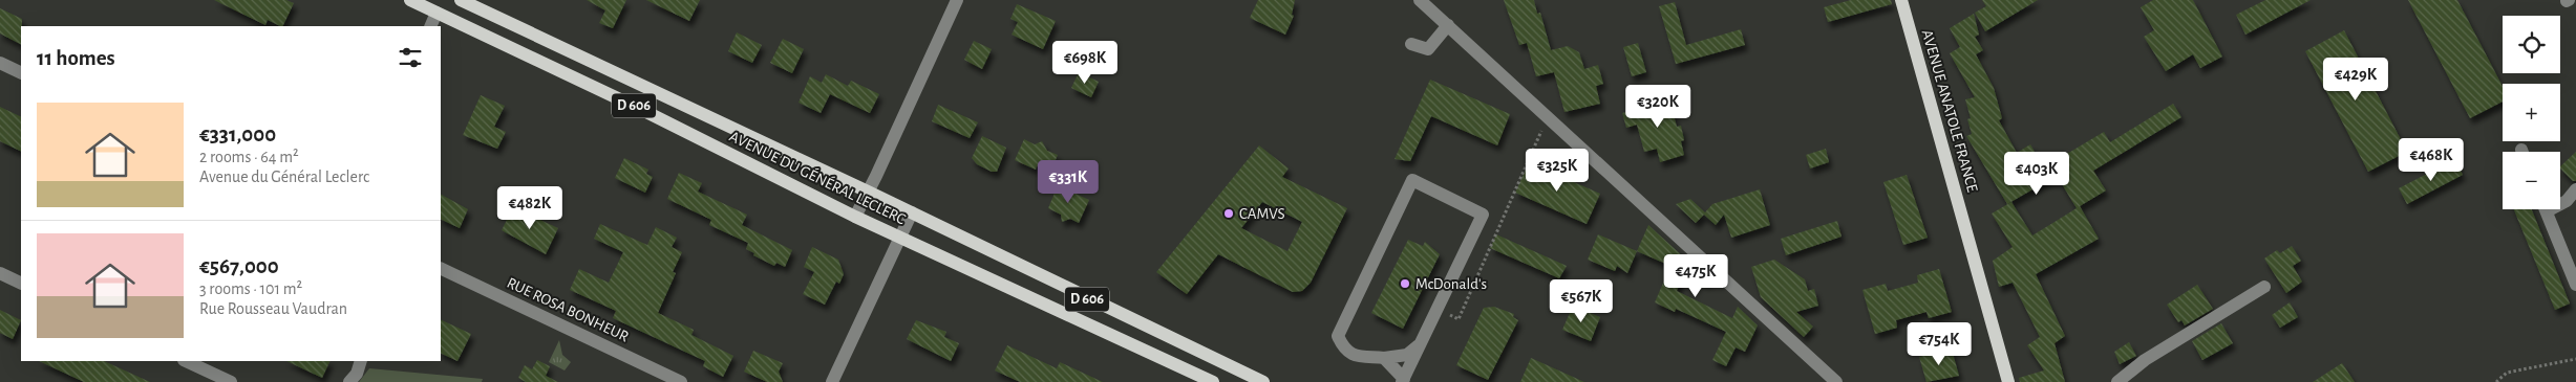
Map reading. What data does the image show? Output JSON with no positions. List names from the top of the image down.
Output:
{
  "streets": {
    "main road": ["D 606", "AVENUE ANATOLE FRANCE", "AVENUE DU GÉNÉRAL LECLERC"],
    "street": ["RUE ROSA BONHEUR"]
  },
  "places": ["CAMVS", "McDonald's"],
  "page": {
    "map_buttons": ["+", "−"],
    "heading": "11 homes",
    "price": [
      "€698K",
      "€429K",
      "€320K",
      "€468K",
      "€325K",
      "€403K",
      "€331K",
      "€482K",
      "€475K",
      "€567K",
      "€754K"
    ],
    "list": [
      {
        "name": "€331,000",
        "note": "2 rooms · 64 m² · Avenue du Général Leclerc"
      },
      {
        "name": "€567,000",
        "note": "3 rooms · 101 m² · Rue Rousseau Vaudran"
      }
    ]
  }
}
